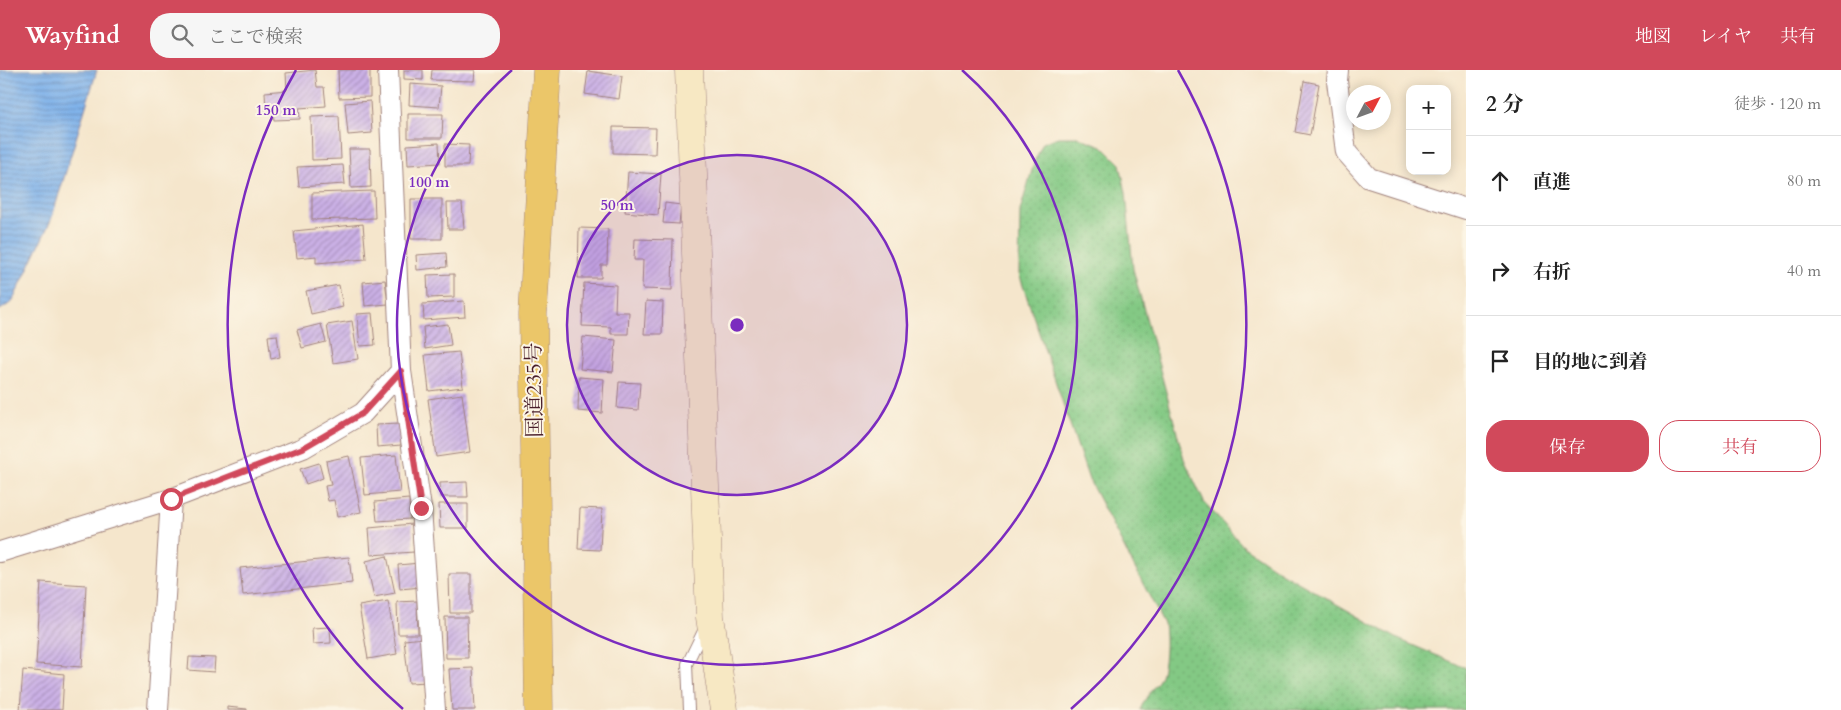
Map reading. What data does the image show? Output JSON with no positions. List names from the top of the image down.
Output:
{
  "streets": {
    "highway": ["国道235号"]
  },
  "north": "top right",
  "page": {
    "header": "Wayfind",
    "search": "ここで検索",
    "nav": ["地図", "レイヤ", "共有"],
    "heading": ["2 分", "徒歩 · 120 m"],
    "map_buttons": ["+", "−"],
    "list": [
      ["直進", "80 m"],
      ["右折", "40 m"],
      "目的地に到着"
    ],
    "buttons": ["保存", "共有"]
  },
  "rings": ["150 m", "100 m", "50 m"]
}
